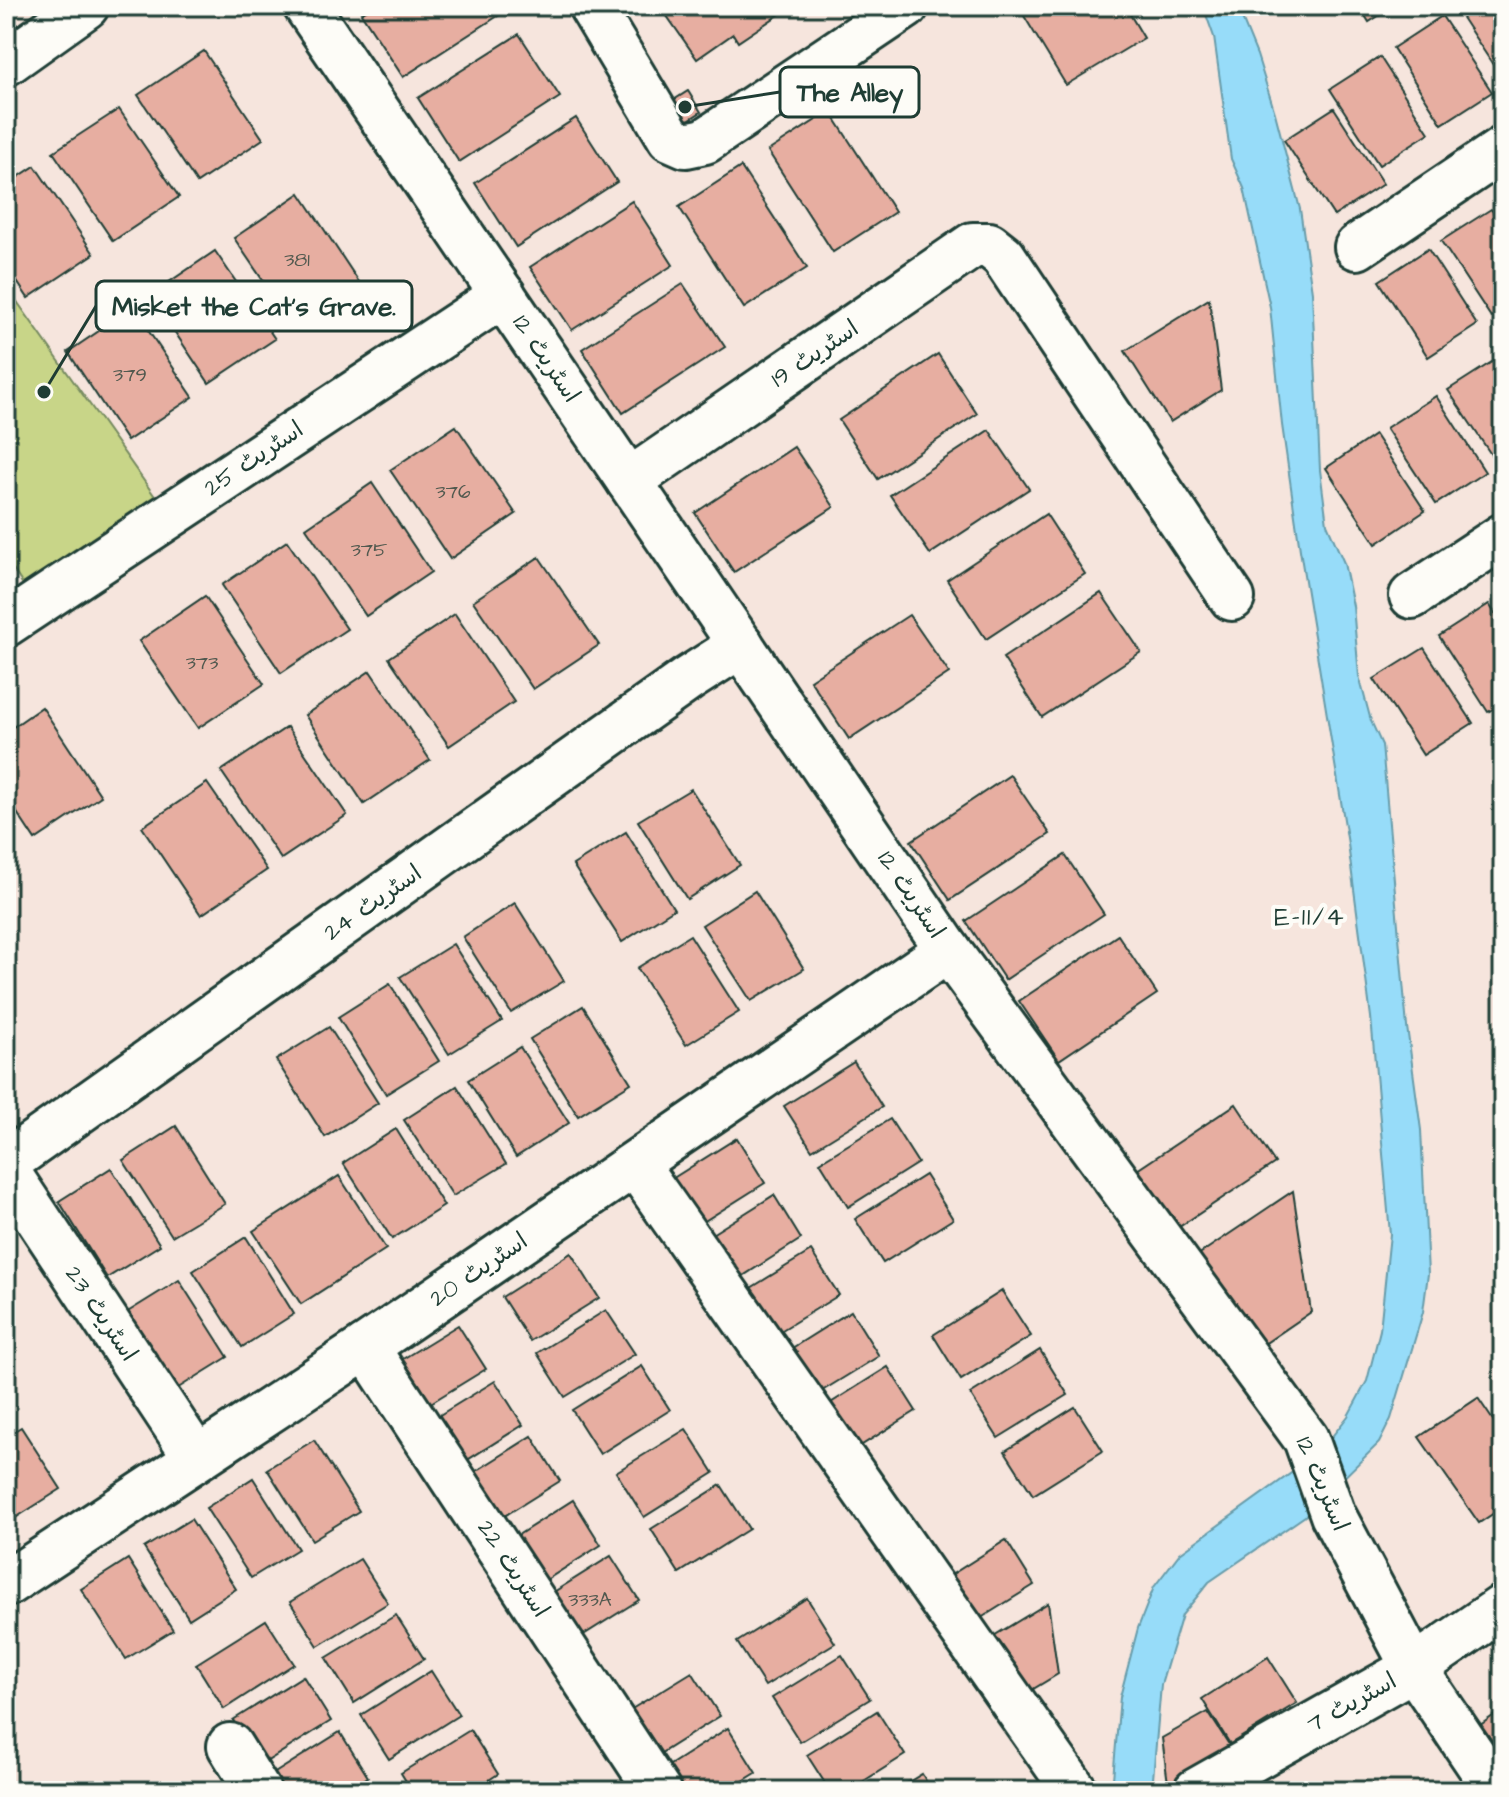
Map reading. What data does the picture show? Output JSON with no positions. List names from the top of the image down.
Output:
{
  "streets": {
    "street": [
      "اسٹریٹ 19",
      "اسٹریٹ 12",
      "اسٹریٹ 25",
      "اسٹریٹ 24",
      "اسٹریٹ 20",
      "اسٹریٹ 23",
      "اسٹریٹ 22",
      "اسٹریٹ 7"
    ]
  },
  "crossings": [
    ["اسٹریٹ 19", "اسٹریٹ 12"],
    ["اسٹریٹ 12", "اسٹریٹ 25"],
    ["اسٹریٹ 12", "اسٹریٹ 24"],
    ["اسٹریٹ 12", "اسٹریٹ 20"],
    ["اسٹریٹ 12", "اسٹریٹ 7"],
    ["اسٹریٹ 20", "اسٹریٹ 23"],
    ["اسٹریٹ 20", "اسٹریٹ 22"]
  ],
  "districts": ["E-11/4"],
  "places": ["The Alley", "Misket the Cat's Grave."],
  "house_numbers": [
    "381",
    "379",
    "376",
    "375",
    "373",
    "333A"
  ]
}
